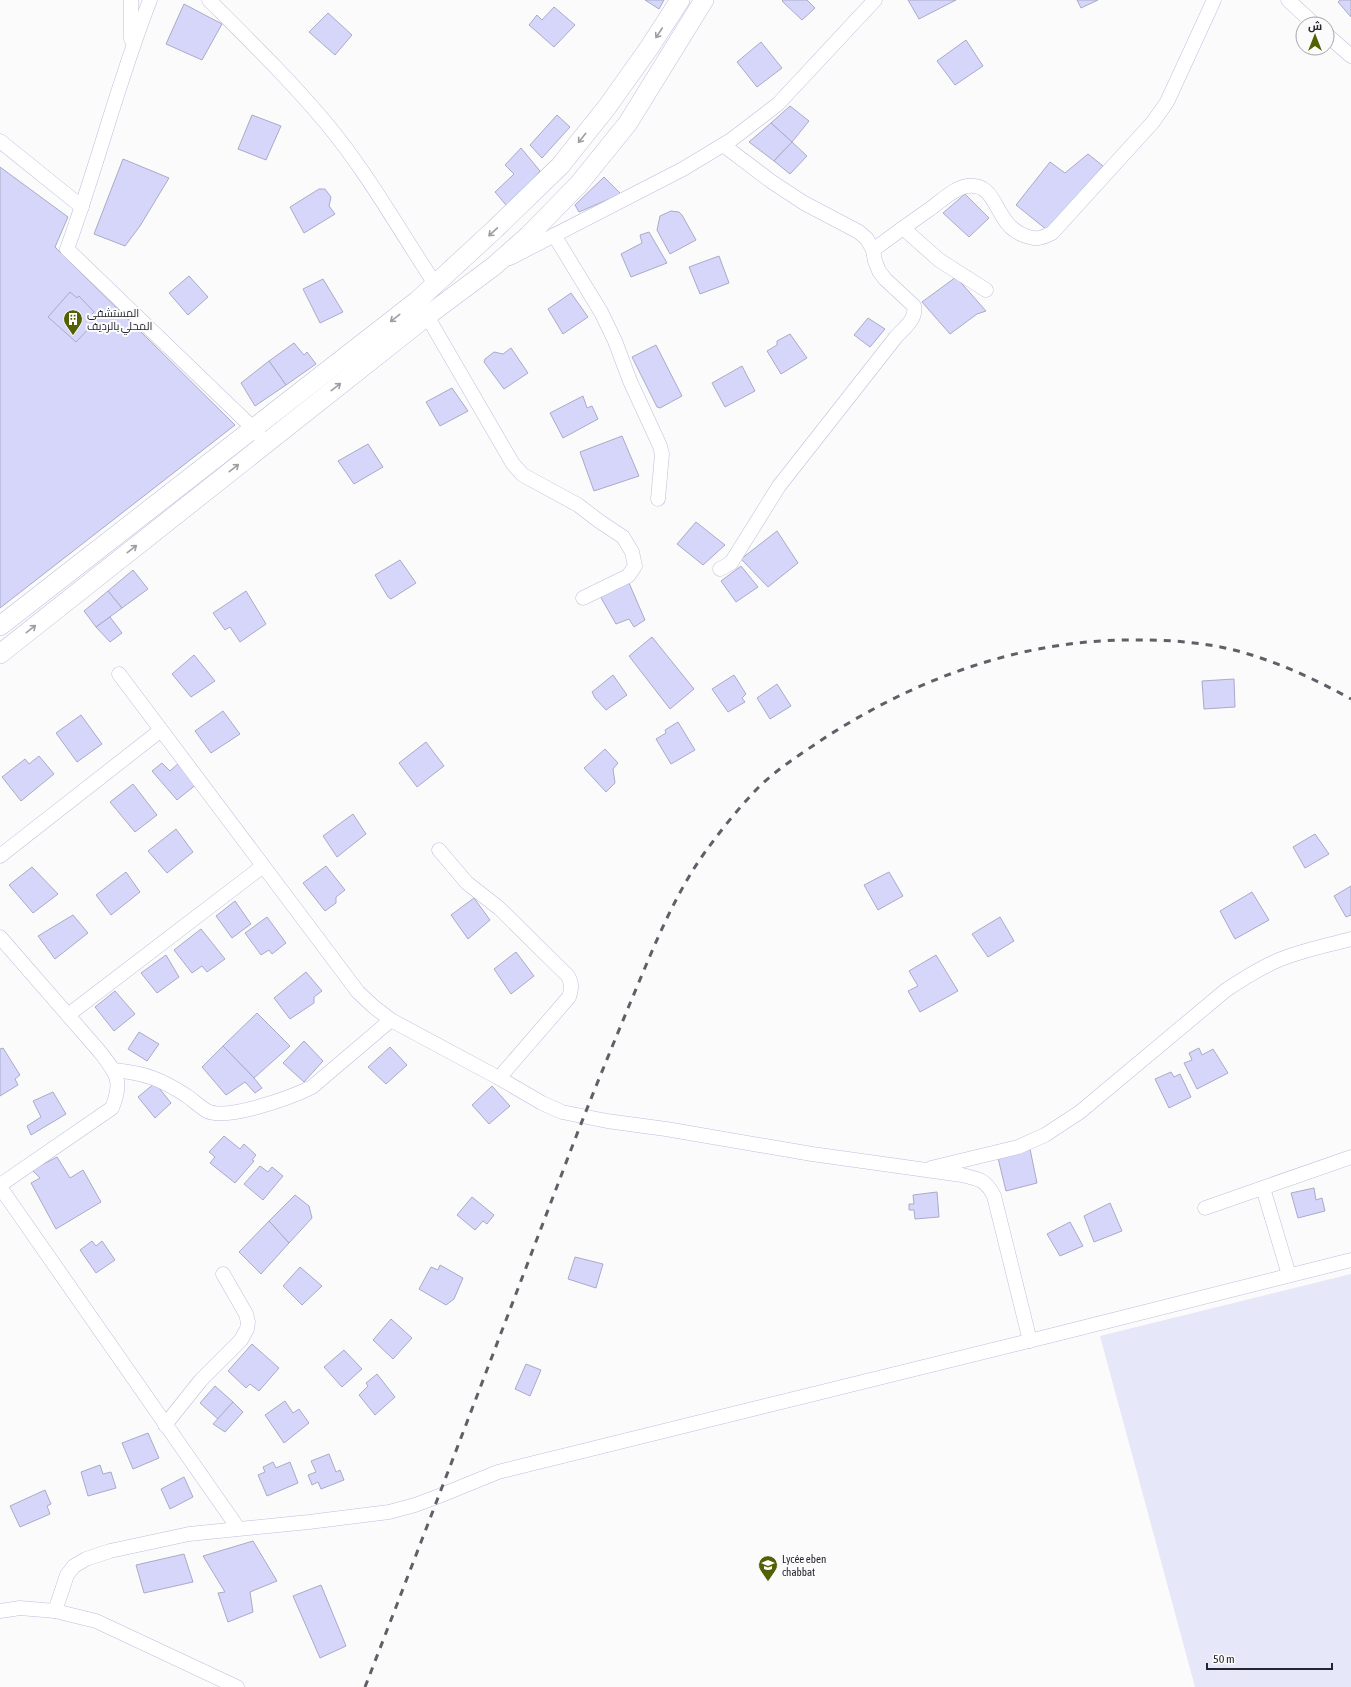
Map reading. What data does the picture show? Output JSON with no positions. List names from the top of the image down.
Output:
{
  "places": {
    "building": ["المستشفى المحلي بالرديف"],
    "school or university": ["Lycée eben chabbat"]
  },
  "scale_bar": "50 m",
  "north": "top"
}
